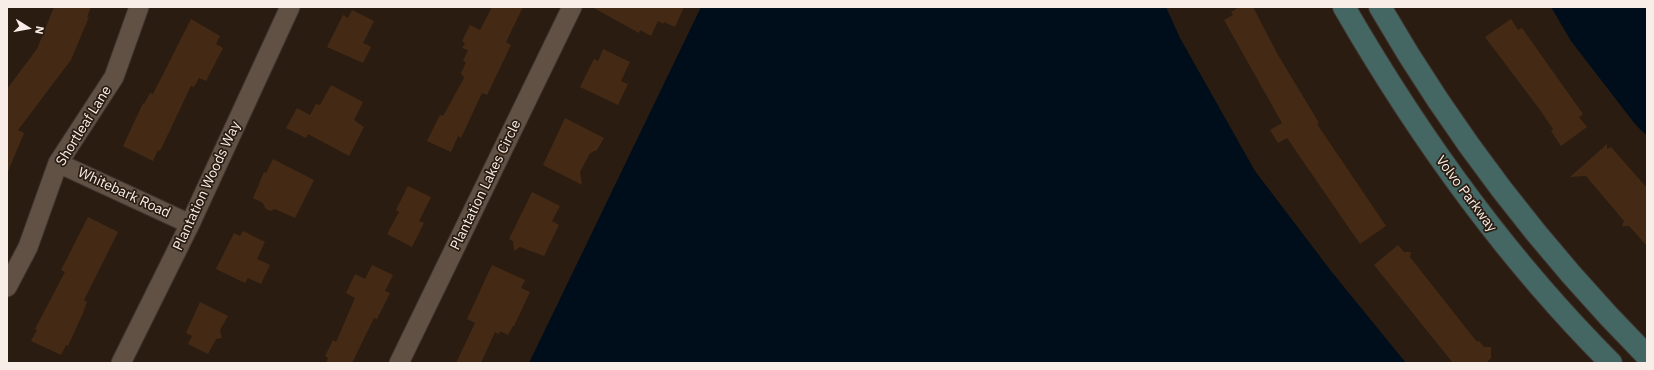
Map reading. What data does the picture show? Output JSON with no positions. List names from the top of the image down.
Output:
{
  "streets": {
    "main road": ["Volvo Parkway"],
    "street": [
      "Shortleaf Lane",
      "Plantation Lakes Circle",
      "Plantation Woods Way",
      "Whitebark Road"
    ]
  },
  "crossings": [
    ["Shortleaf Lane", "Whitebark Road"],
    ["Plantation Woods Way", "Whitebark Road"]
  ],
  "north": "right"
}
